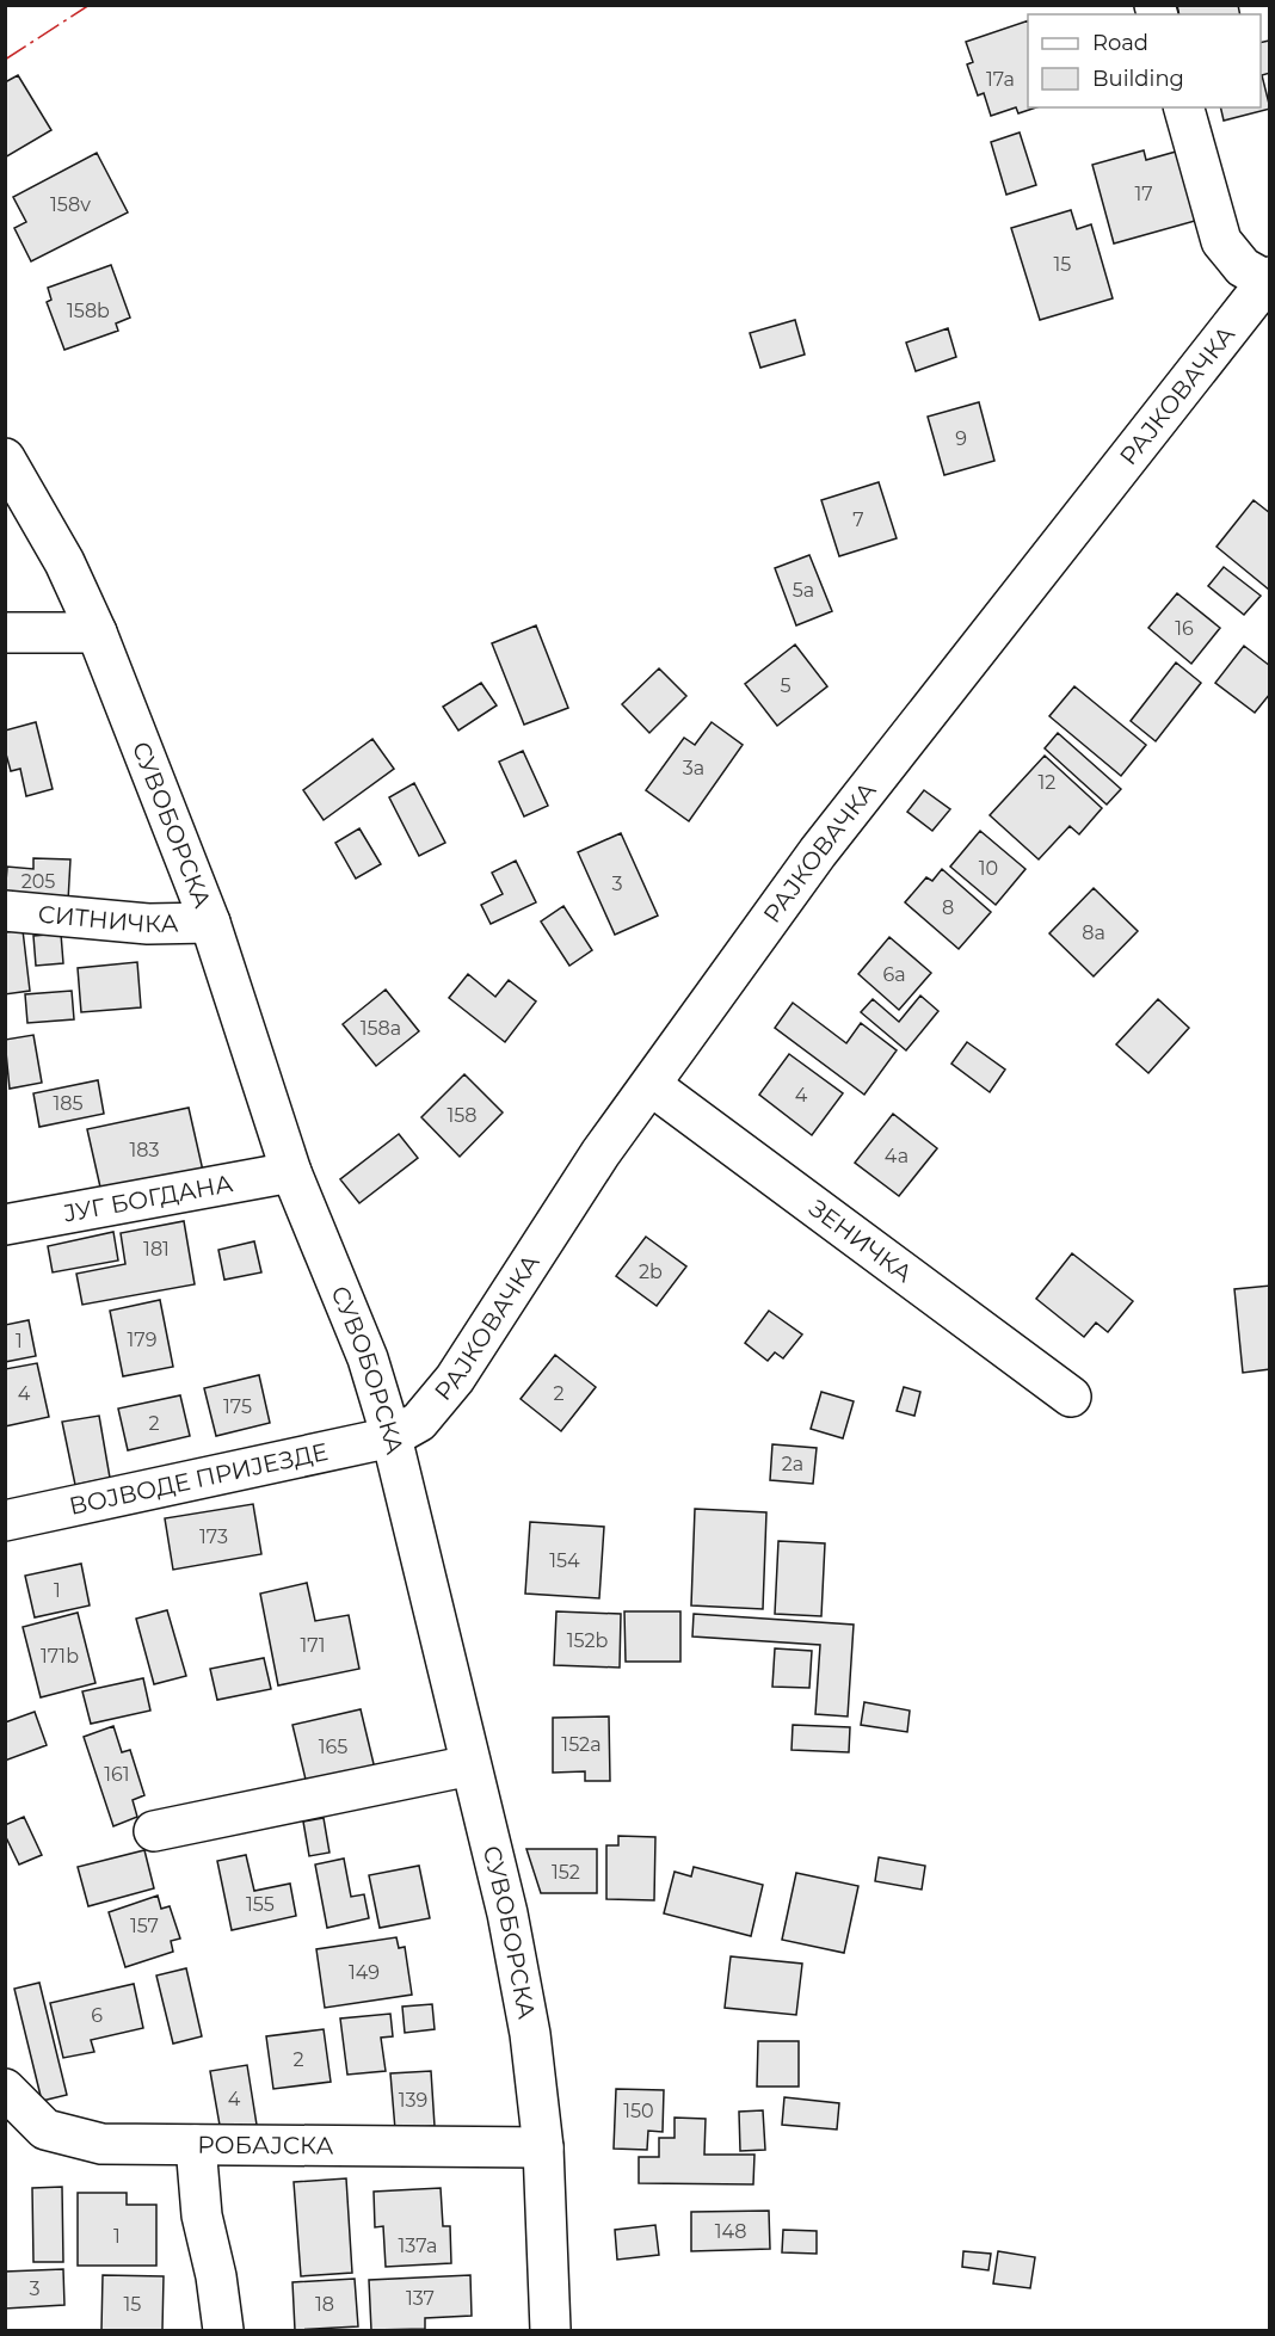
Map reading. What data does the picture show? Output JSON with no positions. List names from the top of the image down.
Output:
{
  "streets": {
    "main road": [
      "РАЈКОВАЧКА",
      "СУВОБОРСКА",
      "СИТНИЧКА",
      "ЈУГ БОГДАНА",
      "ЗЕНИЧКА",
      "ВОЈВОДЕ ПРИЈЕЗДЕ",
      "РОБАЈСКА"
    ]
  },
  "crossings": [
    ["РАЈКОВАЧКА", "СУВОБОРСКА"],
    ["РАЈКОВАЧКА", "ЗЕНИЧКА"],
    ["РАЈКОВАЧКА", "ВОЈВОДЕ ПРИЈЕЗДЕ"],
    ["СУВОБОРСКА", "СИТНИЧКА"],
    ["СУВОБОРСКА", "ЈУГ БОГДАНА"],
    ["СУВОБОРСКА", "ВОЈВОДЕ ПРИЈЕЗДЕ"],
    ["СУВОБОРСКА", "РОБАЈСКА"]
  ],
  "house_numbers": [
    "17a",
    "17",
    "158v",
    "15",
    "158b",
    "9",
    "7",
    "5a",
    "16",
    "5",
    "3a",
    "12",
    "10",
    "205",
    "3",
    "8",
    "8a",
    "6a",
    "158a",
    "4",
    "185",
    "158",
    "183",
    "4a",
    "181",
    "2b",
    "179",
    "1",
    "4",
    "2",
    "175",
    "2",
    "2a",
    "173",
    "154",
    "1",
    "152b",
    "171",
    "171b",
    "152a",
    "165",
    "161",
    "152",
    "155",
    "157",
    "149",
    "6",
    "2",
    "4",
    "139",
    "150",
    "148",
    "1",
    "137a",
    "3",
    "137",
    "15",
    "18"
  ],
  "legend": ["Road", "Building"]
}
